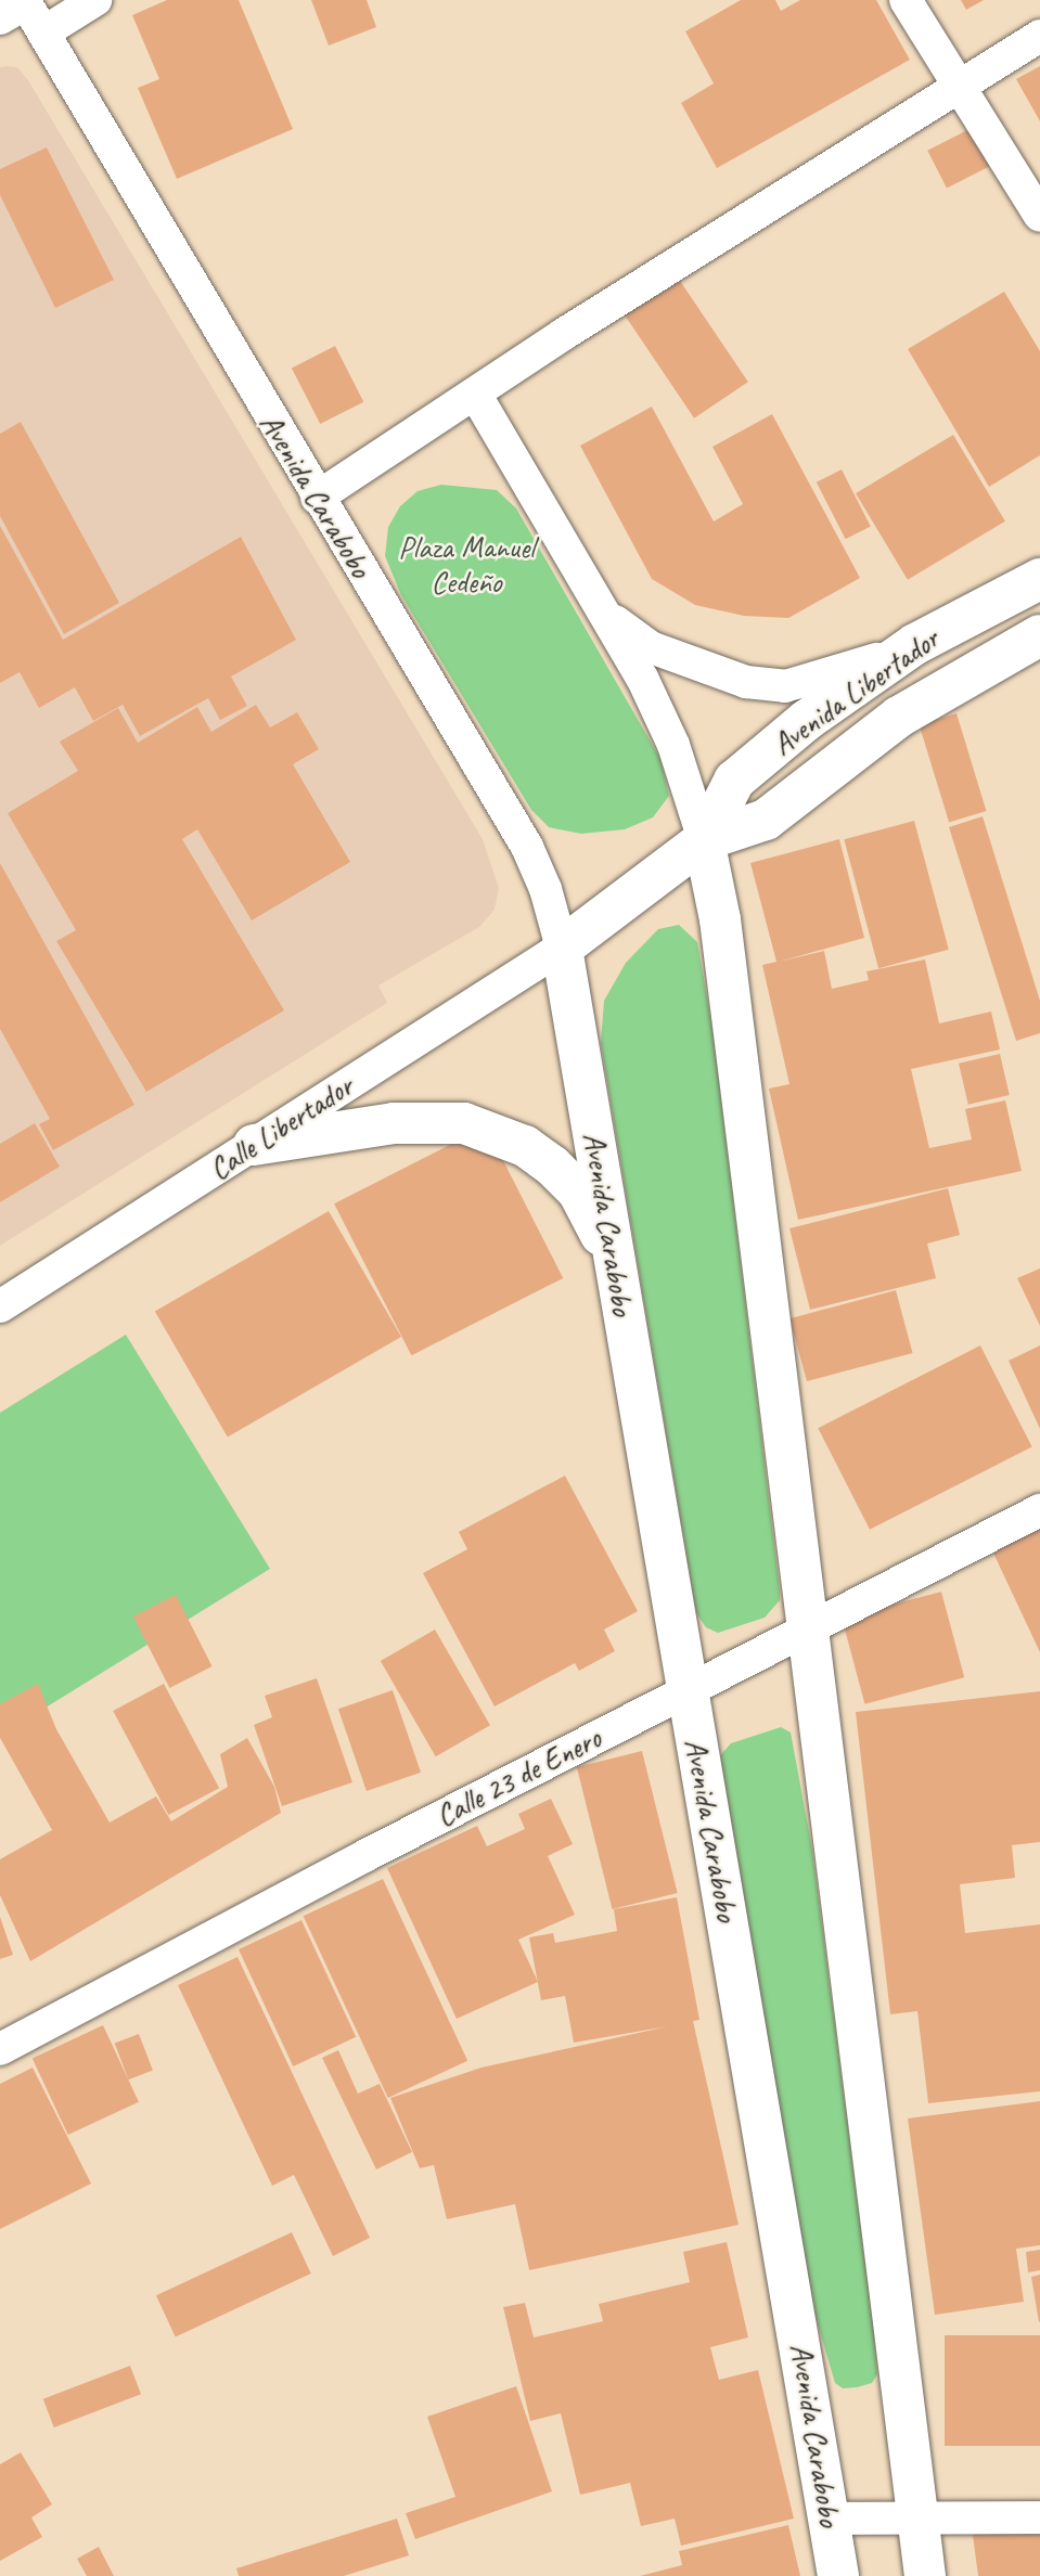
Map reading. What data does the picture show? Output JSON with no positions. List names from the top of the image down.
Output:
{
  "streets": {
    "highway": ["Avenida Carabobo", "Avenida Libertador"],
    "street": ["Calle Libertador", "Calle 23 de Enero"]
  },
  "crossings": [
    ["Avenida Carabobo", "Avenida Libertador"],
    ["Avenida Carabobo", "Calle Libertador"],
    ["Avenida Carabobo", "Calle 23 de Enero"],
    ["Avenida Libertador", "Calle Libertador"]
  ],
  "parks": ["Plaza Manuel Cedeño"]
}
